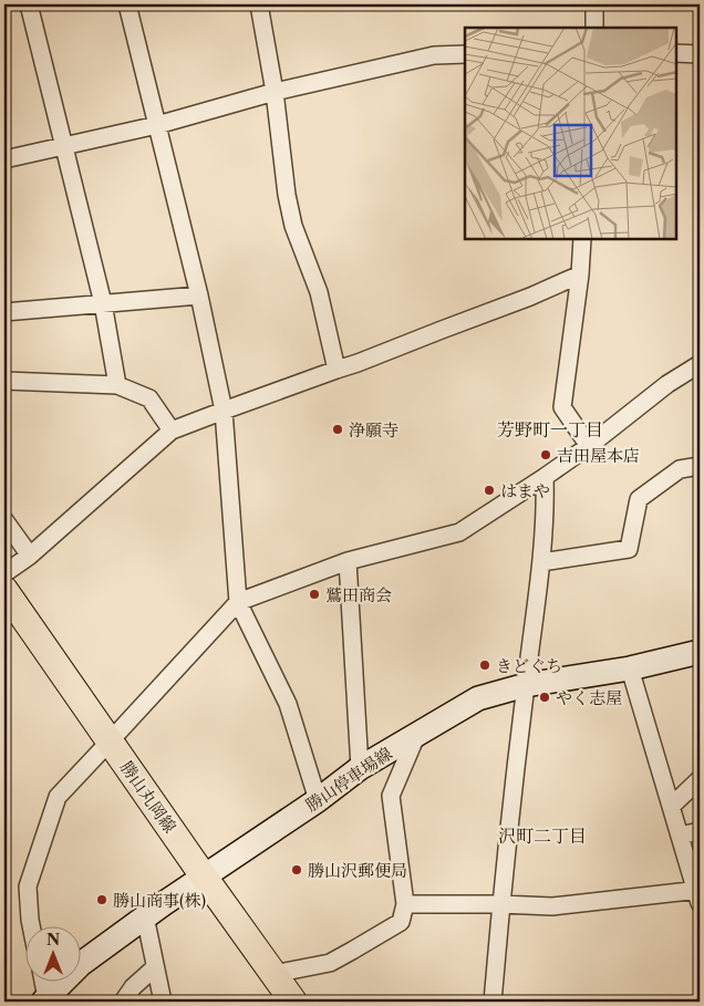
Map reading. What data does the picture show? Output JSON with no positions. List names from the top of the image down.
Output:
{
  "streets": {
    "main road": ["勝山停車場線", "勝山丸岡線"]
  },
  "crossings": [
    ["勝山停車場線", "勝山丸岡線"]
  ],
  "districts": ["芳野町一丁目", "沢町二丁目"],
  "places": [
    "浄願寺",
    "吉田屋本店",
    "はまや",
    "鷲田商会",
    "きどぐち",
    "やく志屋",
    "勝山沢郵便局",
    "勝山商事(株)"
  ],
  "north": "top"
}
